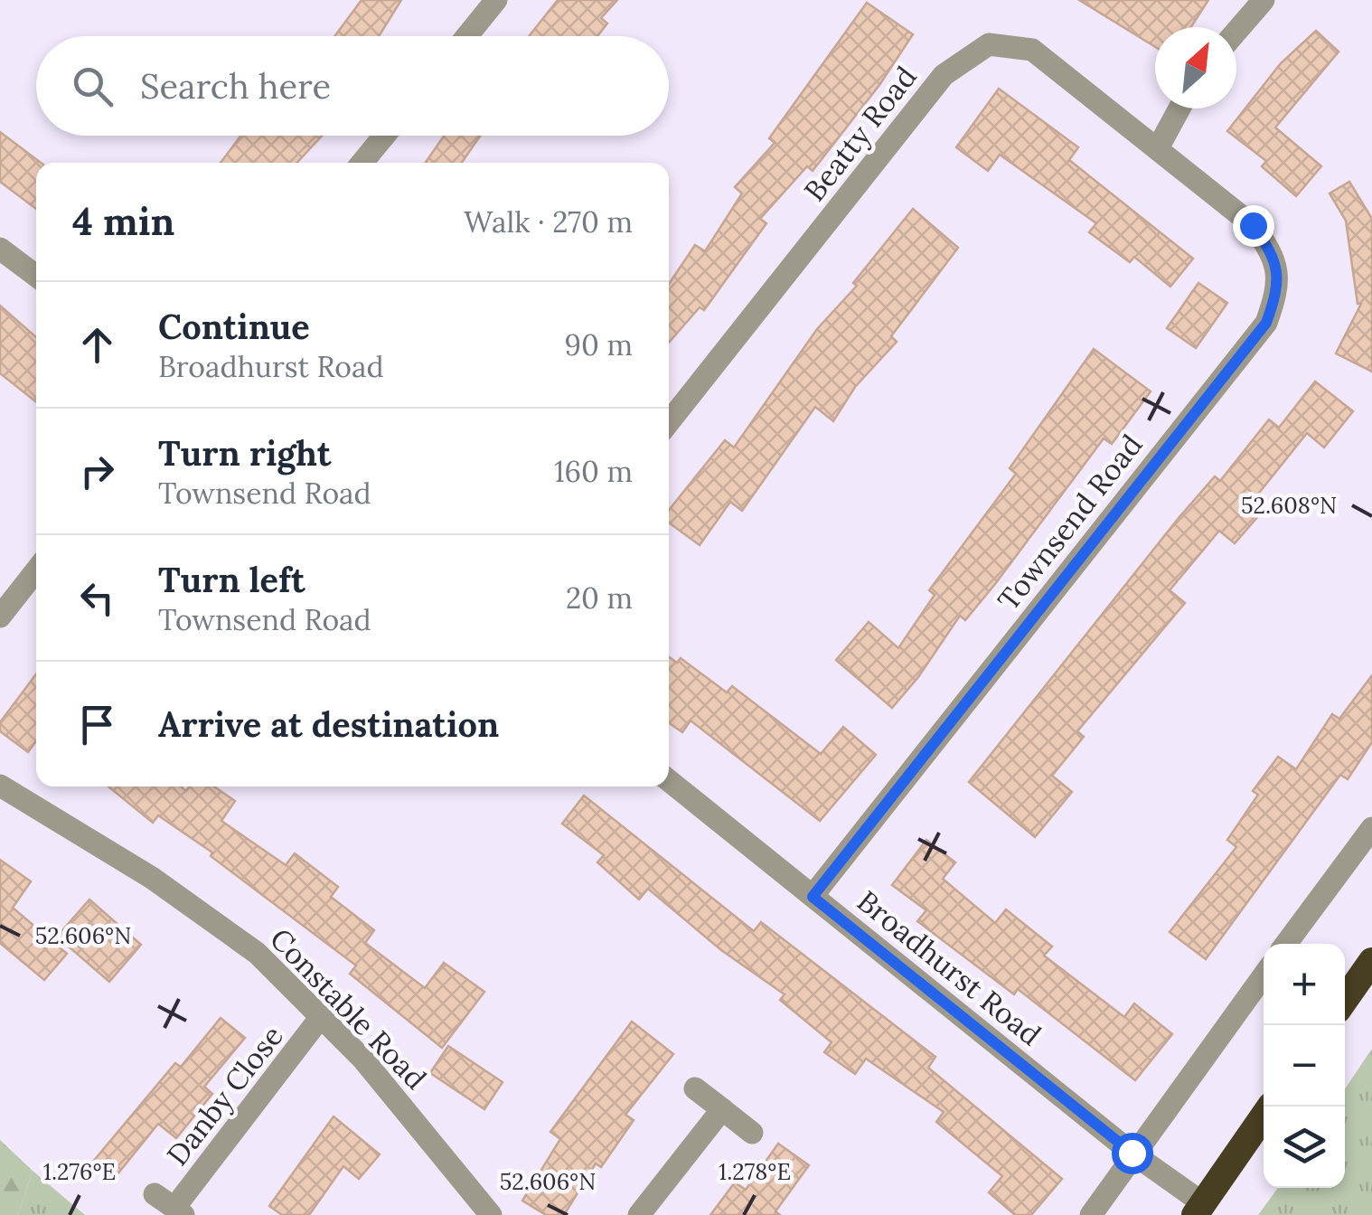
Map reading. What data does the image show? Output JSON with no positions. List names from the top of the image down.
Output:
{
  "streets": {
    "street": [
      "Beatty Road",
      "Townsend Road",
      "Broadhurst Road",
      "Constable Road",
      "Danby Close"
    ]
  },
  "crossings": [
    ["Beatty Road", "Townsend Road"],
    ["Townsend Road", "Broadhurst Road"],
    ["Constable Road", "Danby Close"]
  ],
  "north": "top right",
  "page": {
    "search": "Search here",
    "heading": ["4 min", "Walk · 270 m"],
    "list": [
      ["Continue", "Broadhurst Road", "90 m"],
      ["Turn right", "Townsend Road", "160 m"],
      ["Turn left", "Townsend Road", "20 m"],
      "Arrive at destination"
    ],
    "map_buttons": ["+", "−"]
  },
  "coordinates": [
    "52.608°N",
    "52.606°N",
    "1.276°E",
    "1.278°E"
  ]
}
